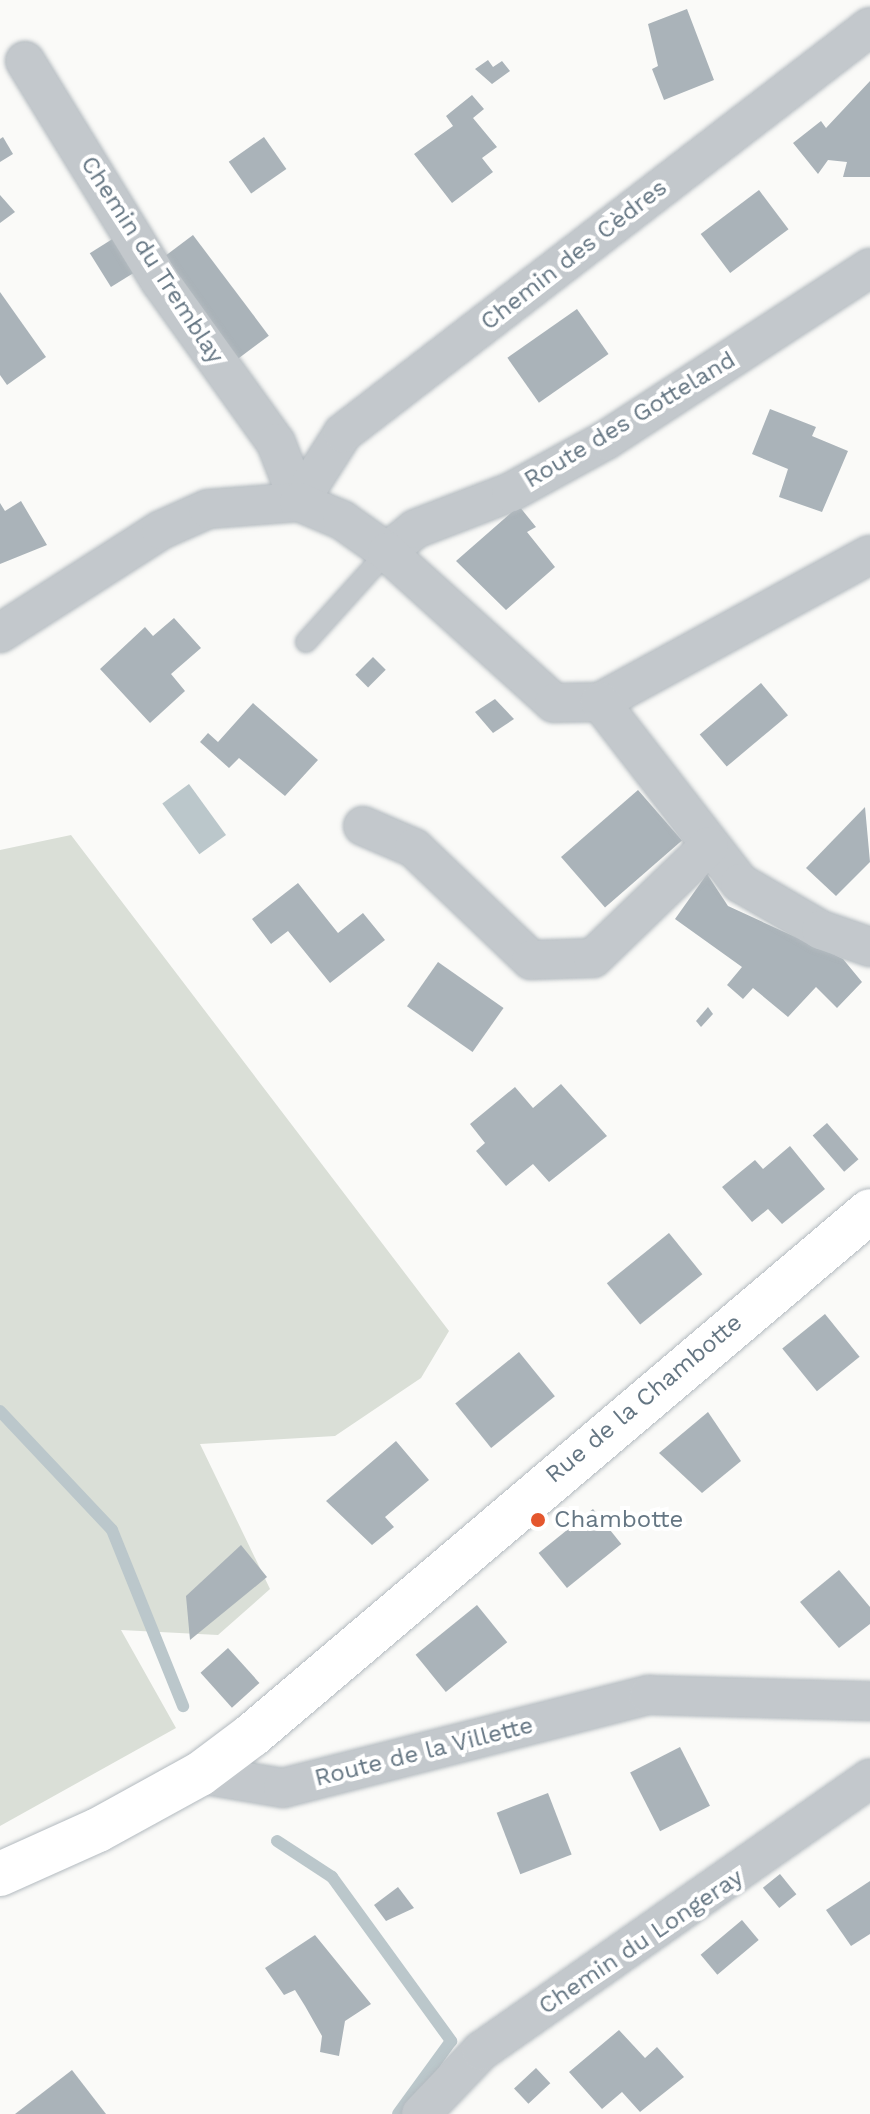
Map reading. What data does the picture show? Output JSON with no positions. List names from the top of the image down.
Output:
{
  "streets": {
    "main road": ["Rue de la Chambotte"],
    "street": [
      "Chemin des Cèdres",
      "Chemin du Tremblay",
      "Route des Gotteland",
      "Route de la Villette",
      "Chemin du Longeray"
    ]
  },
  "crossings": [
    ["Chemin des Cèdres", "Chemin du Tremblay"],
    ["Rue de la Chambotte", "Route de la Villette"]
  ],
  "places": ["Chambotte"]
}
